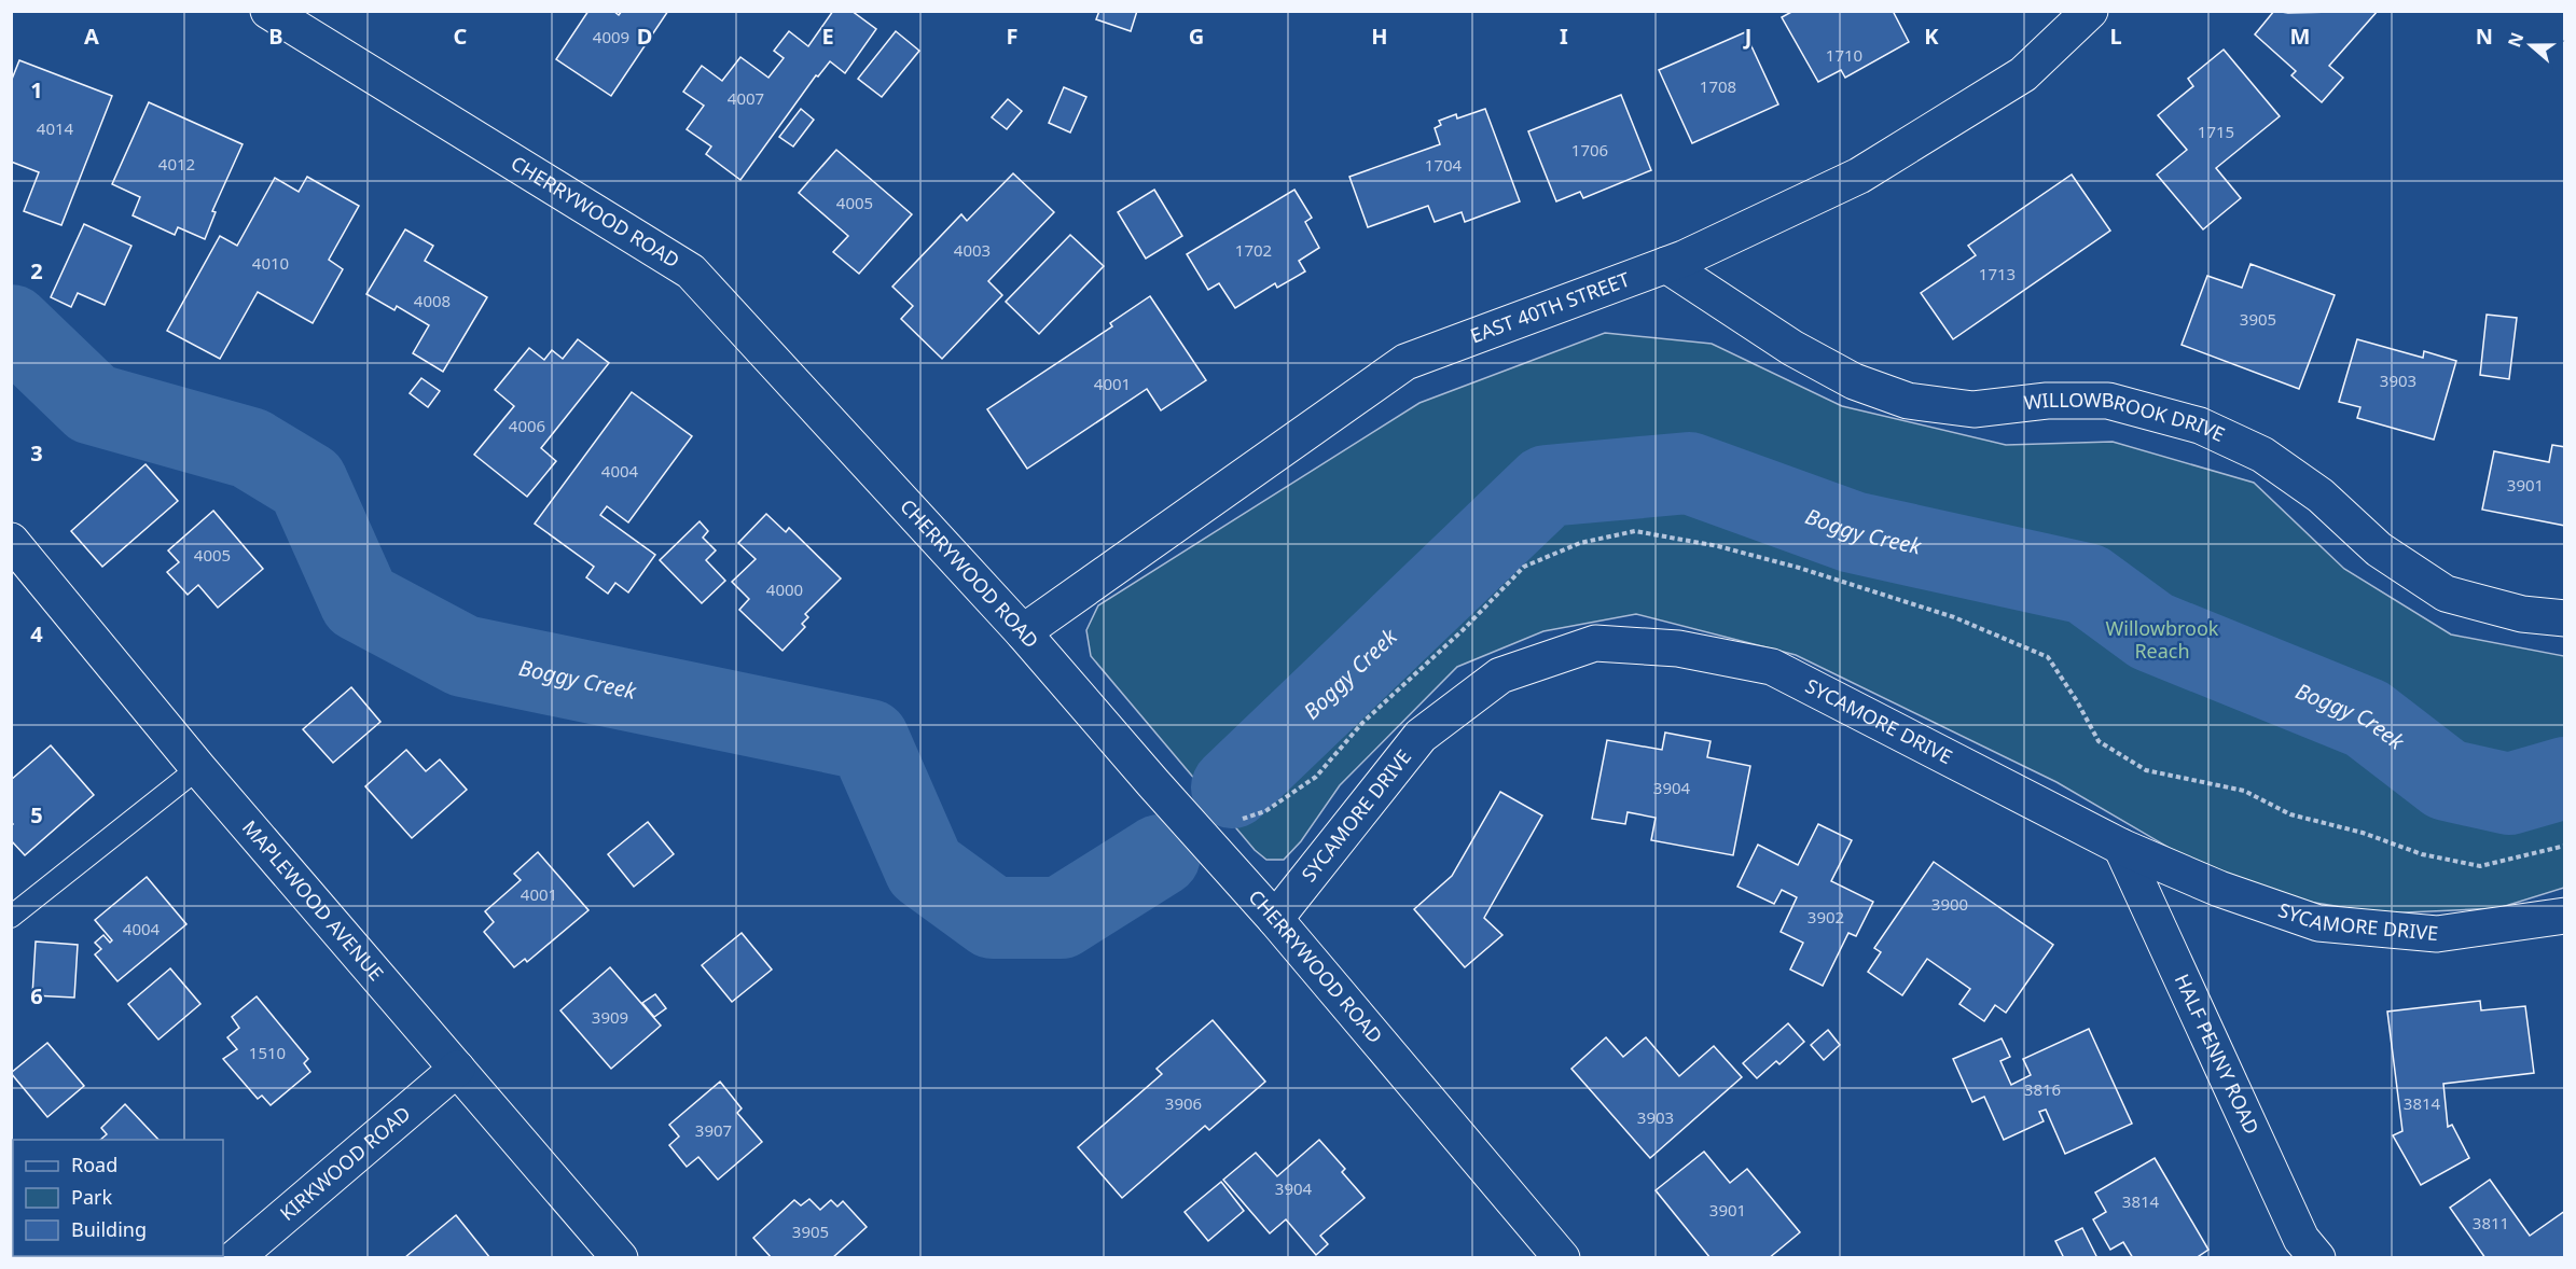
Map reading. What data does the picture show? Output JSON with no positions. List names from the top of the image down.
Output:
{
  "streets": {
    "street": [
      "CHERRYWOOD ROAD",
      "EAST 40TH STREET",
      "WILLOWBROOK DRIVE",
      "SYCAMORE DRIVE",
      "MAPLEWOOD AVENUE",
      "HALF PENNY ROAD",
      "KIRKWOOD ROAD"
    ]
  },
  "crossings": [
    ["CHERRYWOOD ROAD", "EAST 40TH STREET"],
    ["CHERRYWOOD ROAD", "SYCAMORE DRIVE"],
    ["EAST 40TH STREET", "WILLOWBROOK DRIVE"],
    ["SYCAMORE DRIVE", "HALF PENNY ROAD"],
    ["MAPLEWOOD AVENUE", "KIRKWOOD ROAD"]
  ],
  "water": ["Boggy Creek"],
  "parks": ["Willowbrook Reach"],
  "house_numbers": [
    "4009",
    "1710",
    "1708",
    "4007",
    "4014",
    "1715",
    "1706",
    "4012",
    "1704",
    "4005",
    "4003",
    "1702",
    "4010",
    "1713",
    "4008",
    "3905",
    "3903",
    "4001",
    "4006",
    "4004",
    "3901",
    "4005",
    "4000",
    "3904",
    "4001",
    "3900",
    "3902",
    "4004",
    "3909",
    "1510",
    "3816",
    "3906",
    "3814",
    "3903",
    "3907",
    "3904",
    "3814",
    "3901",
    "3811",
    "3905"
  ],
  "legend": ["Road", "Park", "Building"],
  "north": "left",
  "grid": {
    "columns": [
      "A",
      "B",
      "C",
      "D",
      "E",
      "F",
      "G",
      "H",
      "I",
      "J",
      "K",
      "L",
      "M",
      "N"
    ],
    "rows": [
      "1",
      "2",
      "3",
      "4",
      "5",
      "6"
    ]
  }
}
